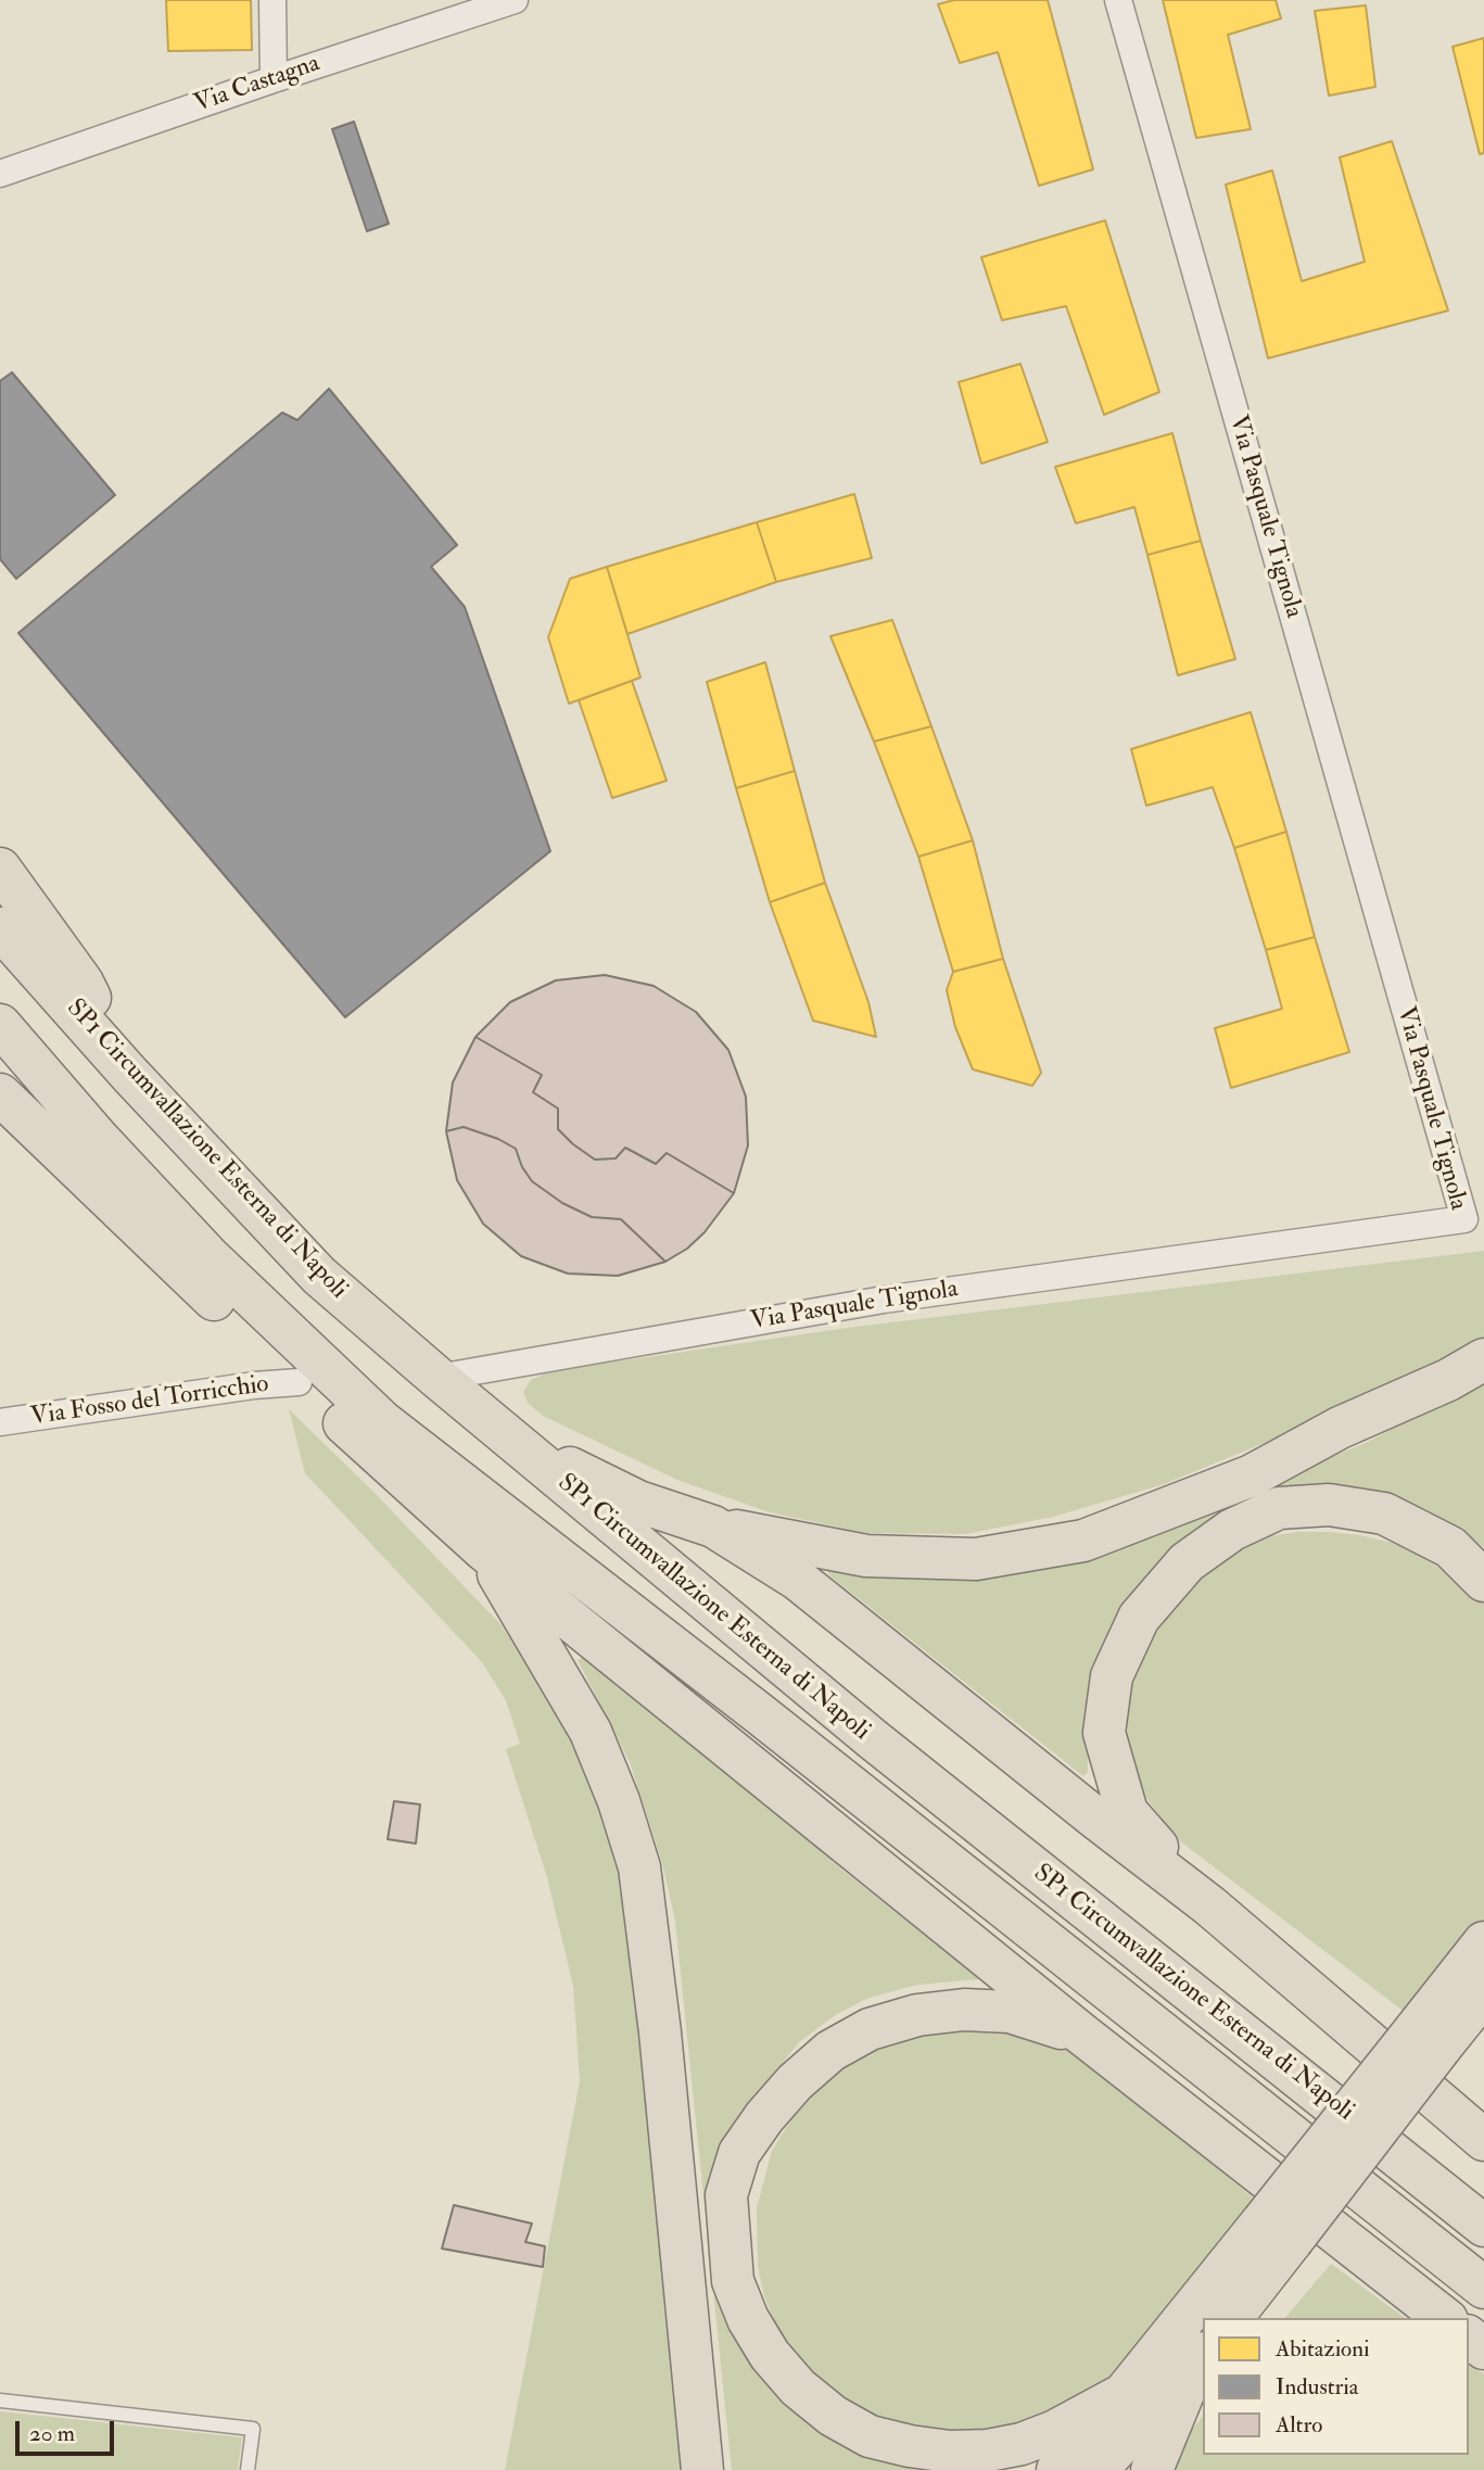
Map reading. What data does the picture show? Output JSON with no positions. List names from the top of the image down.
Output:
{
  "streets": {
    "highway": ["SP1 Circumvallazione Esterna di Napoli"],
    "street": ["Via Castagna", "Via Pasquale Tignola", "Via Fosso del Torricchio"]
  },
  "crossings": [
    ["Via Pasquale Tignola", "SP1 Circumvallazione Esterna di Napoli"]
  ],
  "legend": ["Abitazioni", "Industria", "Altro"],
  "scale_bar": "20 m"
}
